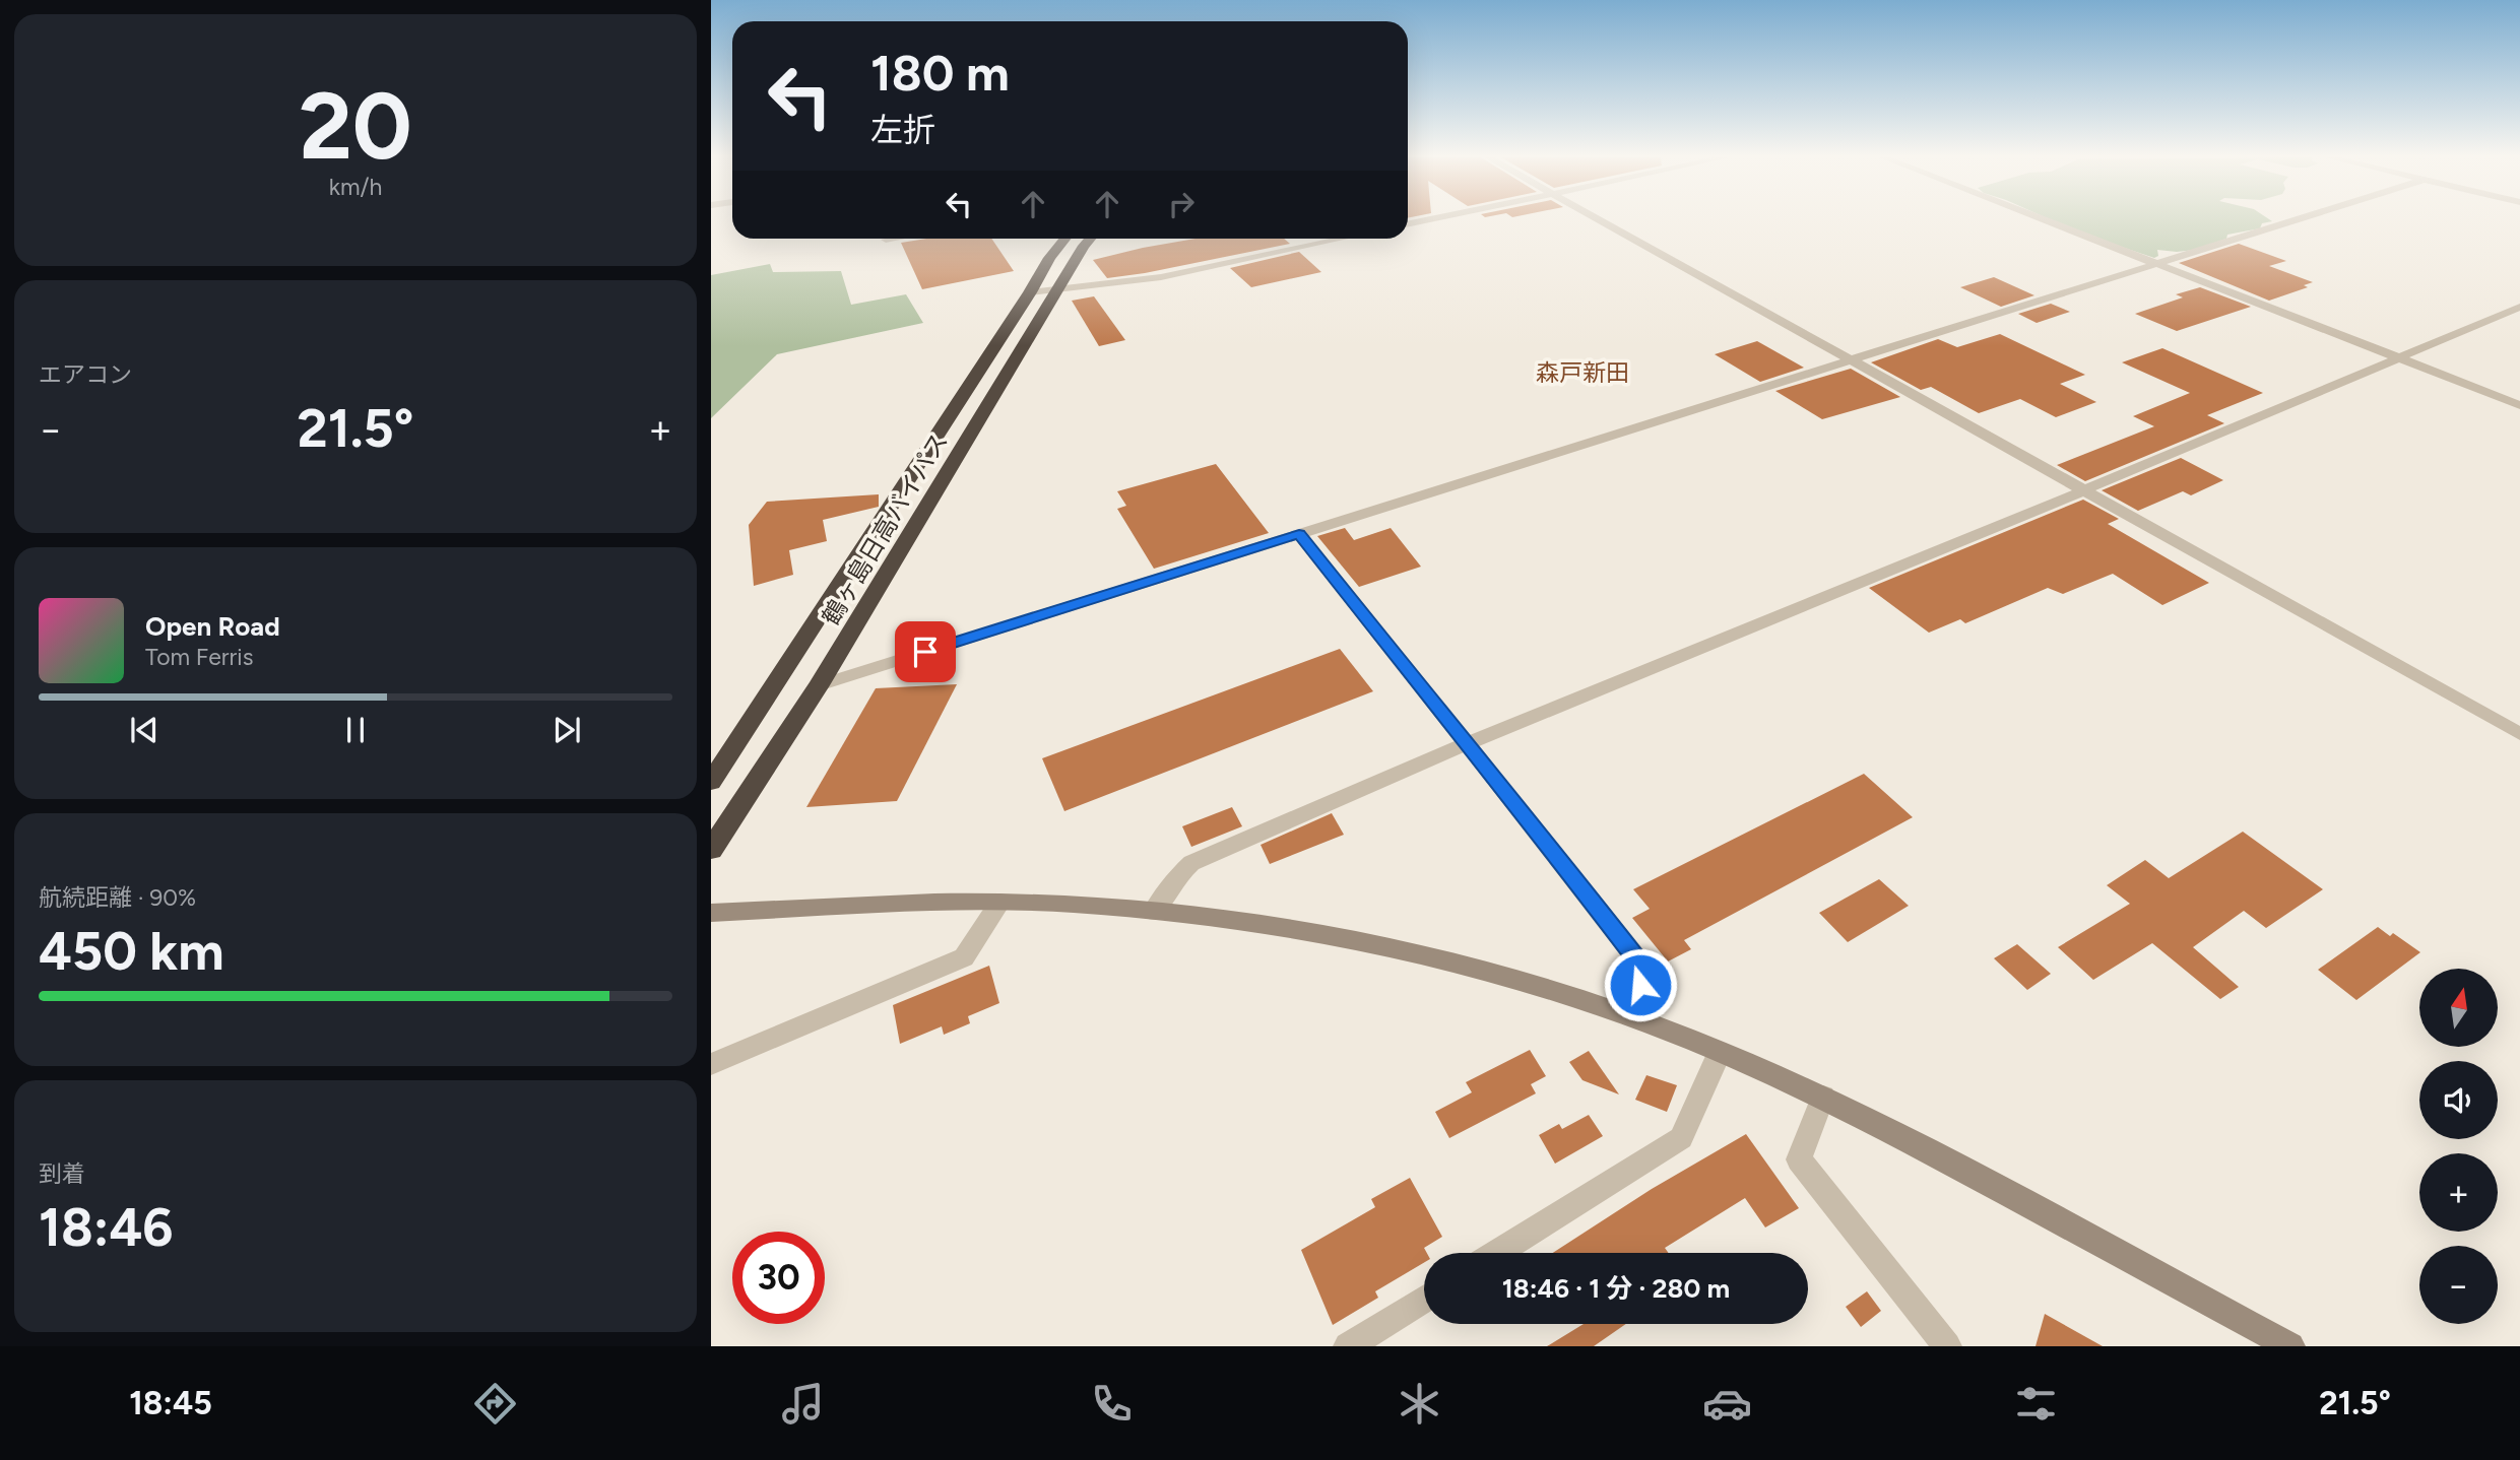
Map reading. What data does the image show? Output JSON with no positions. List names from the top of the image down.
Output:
{
  "streets": {
    "highway": ["鶴ヶ島日高バイパス"]
  },
  "districts": ["森戸新田"],
  "north": "top",
  "page": {
    "tile": [
      ["20", "km/h"],
      "エアコン",
      ["航続距離 · 90%", "450 km"],
      ["到着", "18:46"]
    ],
    "turn": ["180 m", "左折"],
    "heat": ["−", "21.5°", "+"],
    "song": ["Open Road", "Tom Ferris"],
    "map_buttons": ["+", "−"],
    "limit": "30",
    "trip": "18:46 · 1 分 · 280 m",
    "tabs": ["18:45", "21.5°"]
  }
}
